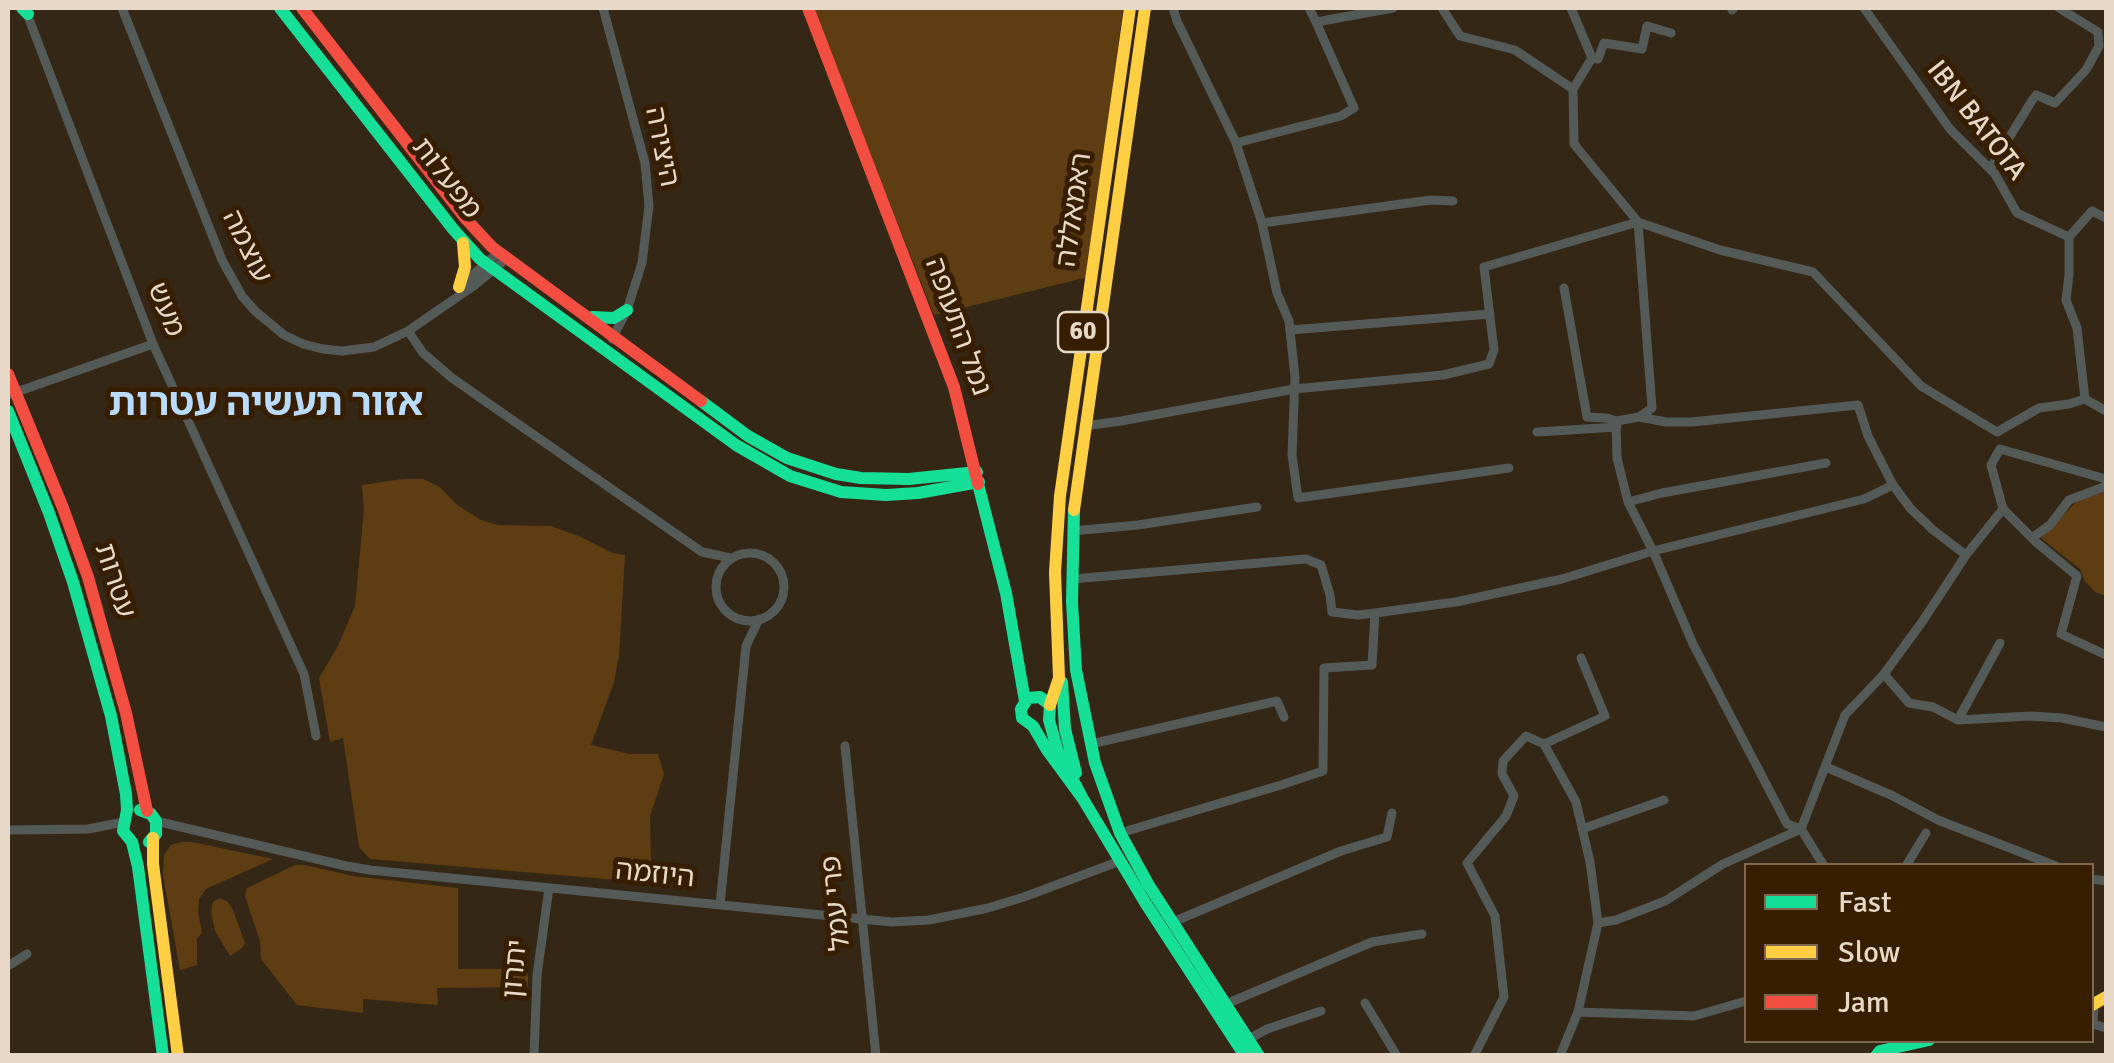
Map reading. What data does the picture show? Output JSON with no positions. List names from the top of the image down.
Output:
{
  "streets": {
    "main road": [
      "מפעלות",
      "ראמאללה",
      "נמל התעופה",
      "60",
      "עטרות"
    ],
    "street": [
      "IBN BATOTA",
      "היצירה",
      "עוצמה",
      "מעש",
      "היוזמה",
      "פרי עמל",
      "יתרון"
    ]
  },
  "crossings": [
    ["היצירה", "מפעלות"],
    ["מפעלות", "עוצמה"],
    ["מפעלות", "נמל התעופה"],
    ["ראמאללה", "נמל התעופה"],
    ["ראמאללה", "60"],
    ["נמל התעופה", "60"],
    ["60", "היוזמה"],
    ["עטרות", "היוזמה"],
    ["היוזמה", "פרי עמל"],
    ["היוזמה", "יתרון"]
  ],
  "districts": ["אזור תעשיה עטרות"],
  "legend": ["Fast", "Slow", "Jam"]
}
